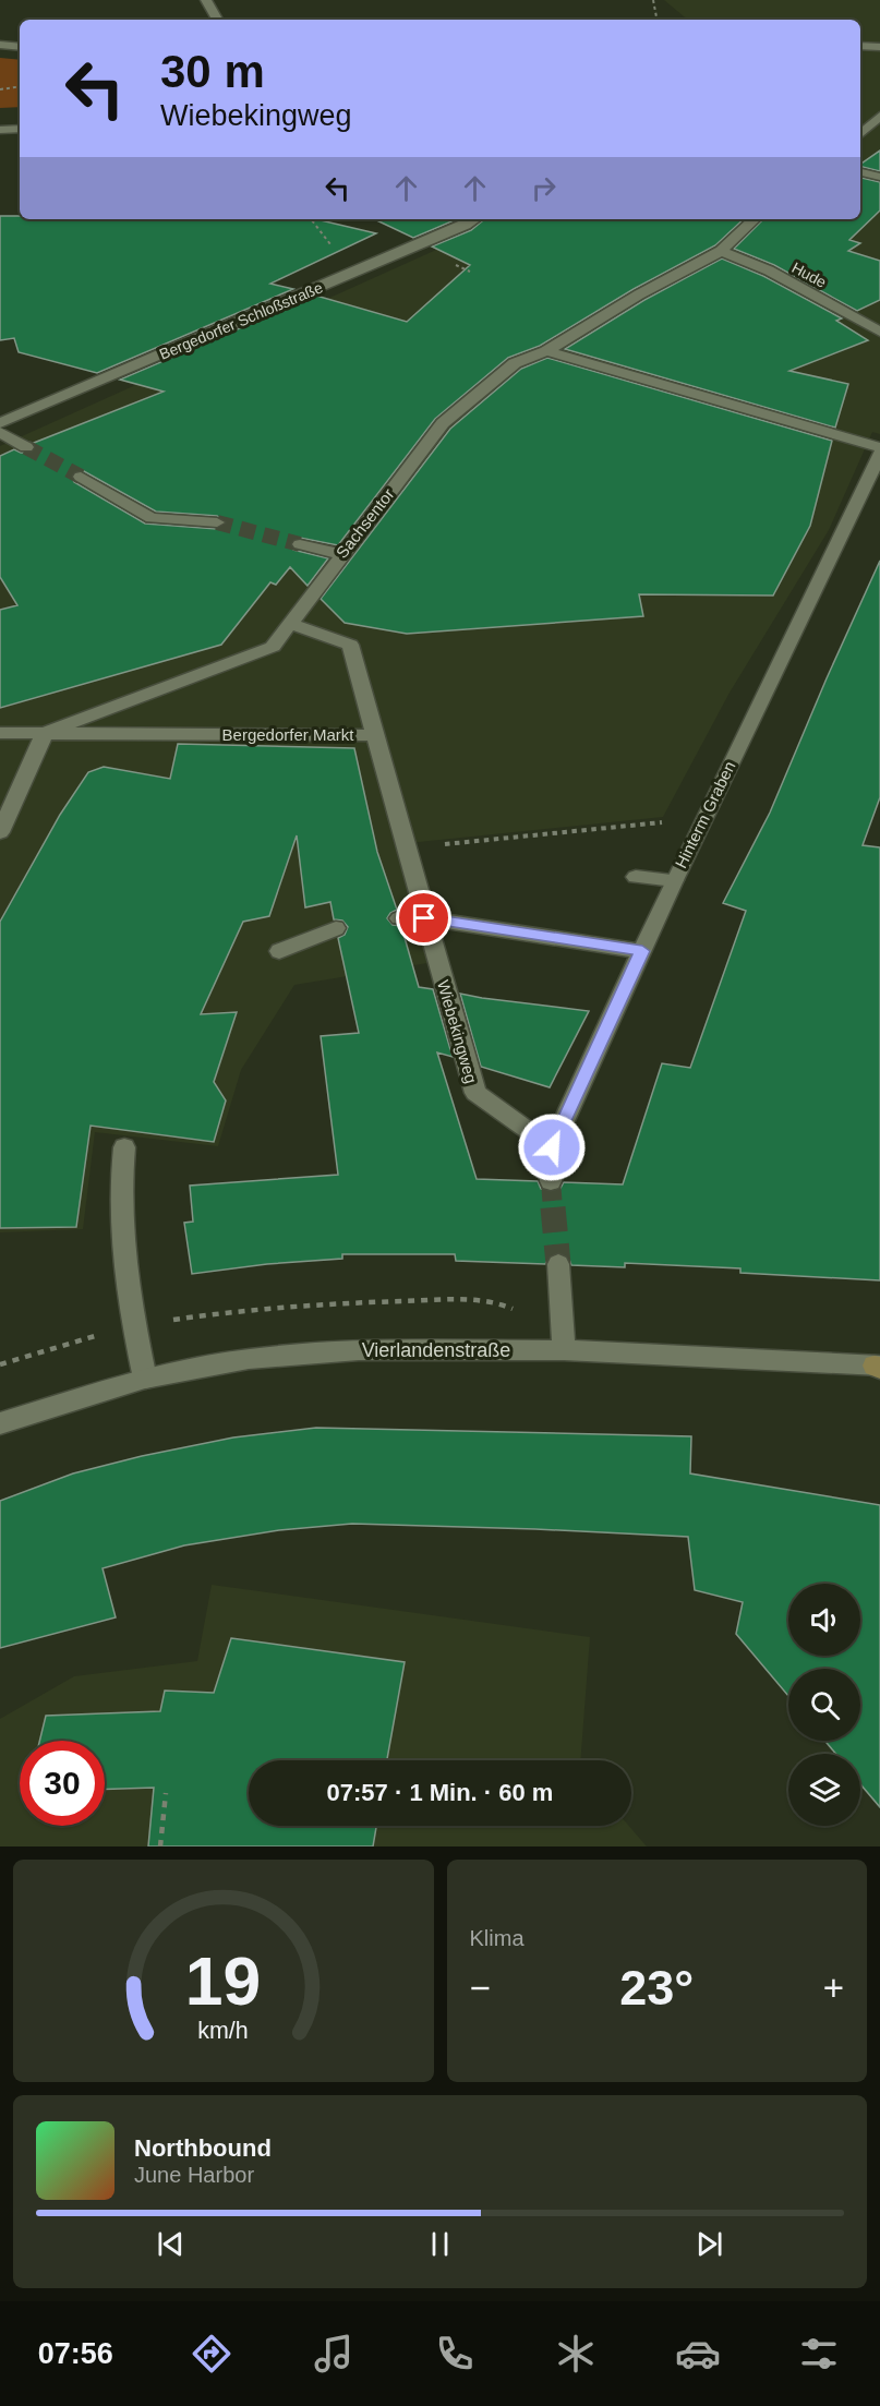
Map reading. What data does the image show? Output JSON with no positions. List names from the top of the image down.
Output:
{
  "streets": {
    "street": [
      "Hude",
      "Bergedorfer Schloßstraße",
      "Sachsentor",
      "Bergedorfer Markt",
      "Hinterm Graben",
      "Wiebekingweg",
      "Vierlandenstraße"
    ]
  },
  "crossings": [
    ["Hude", "Sachsentor"],
    ["Sachsentor", "Bergedorfer Markt"],
    ["Bergedorfer Markt", "Wiebekingweg"],
    ["Hinterm Graben", "Wiebekingweg"]
  ],
  "page": {
    "turn": ["30 m", "Wiebekingweg"],
    "limit": "30",
    "trip": "07:57 · 1 Min. · 60 m",
    "tile": "Klima",
    "heat": ["−", "23°", "+"],
    "song": ["Northbound", "June Harbor"],
    "tabs": "07:56",
    "gauge": ["19", "km/h"]
  }
}
